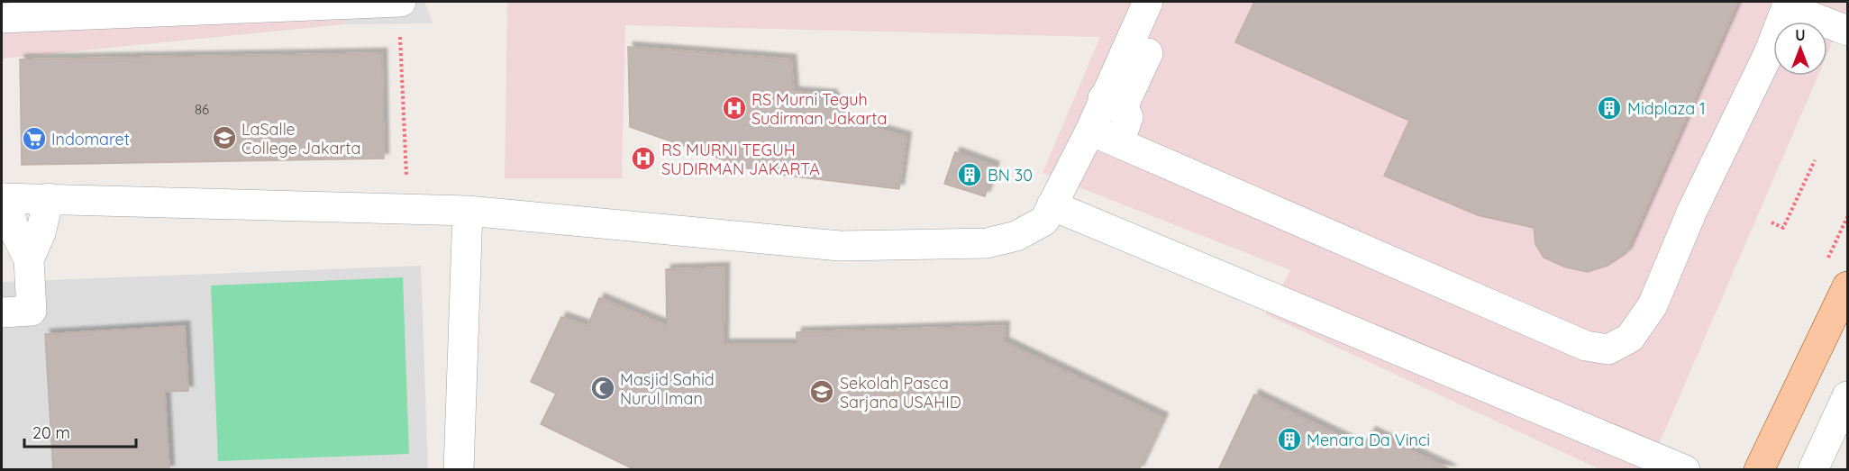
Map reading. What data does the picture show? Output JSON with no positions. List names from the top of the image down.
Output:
{
  "places": {
    "hospital": ["RS Murni Teguh Sudirman Jakarta", "RS MURNI TEGUH SUDIRMAN JAKARTA"],
    "building": ["Midplaza 1", "BN 30", "Menara Da Vinci"],
    "school or university": ["LaSalle College Jakarta", "Sekolah Pasca Sarjana USAHID"],
    "supermarket": ["Indomaret"],
    "mosque": ["Masjid Sahid Nurul Iman"]
  },
  "house_numbers": ["86"],
  "scale_bar": "20 m",
  "north": "top"
}
